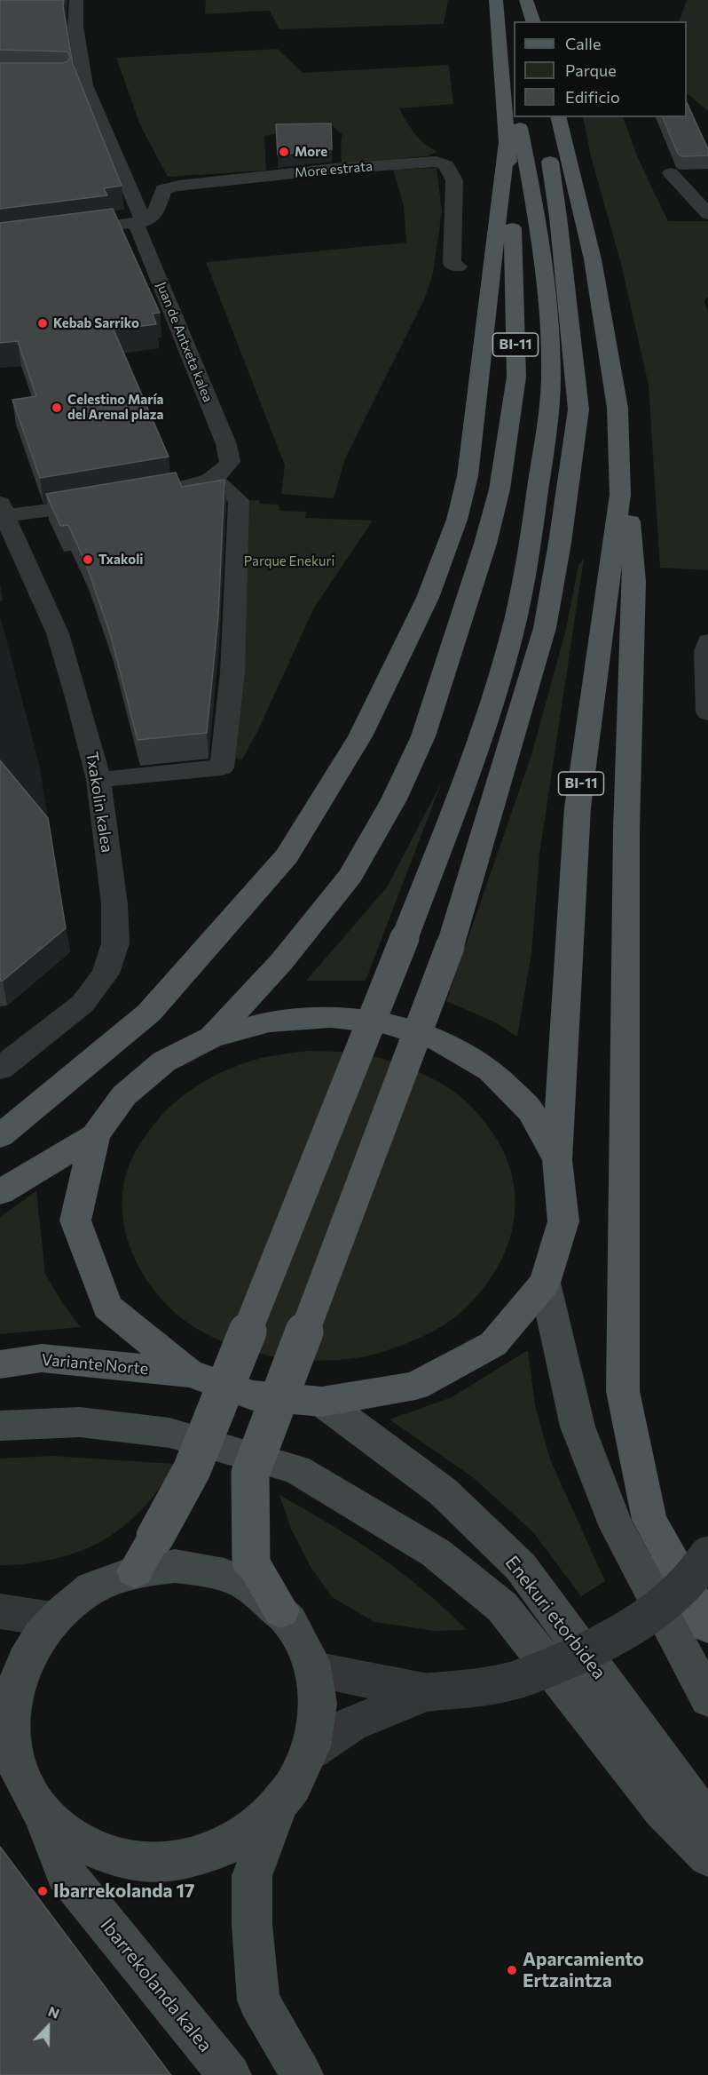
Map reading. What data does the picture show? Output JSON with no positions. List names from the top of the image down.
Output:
{
  "streets": {
    "main road": [
      "BI-11",
      "Variante Norte",
      "Enekuri etorbidea",
      "Ibarrekolanda kalea"
    ],
    "street": ["More estrata", "Juan de Antxeta kalea", "Txakolin kalea"]
  },
  "crossings": [
    ["More estrata", "Juan de Antxeta kalea"]
  ],
  "parks": ["Parque Enekuri"],
  "places": [
    "More",
    "Kebab Sarriko",
    "Celestino María del Arenal plaza",
    "Txakoli",
    "Ibarrekolanda 17",
    "Aparcamiento Ertzaintza"
  ],
  "legend": ["Calle", "Parque", "Edificio"],
  "north": "top"
}
